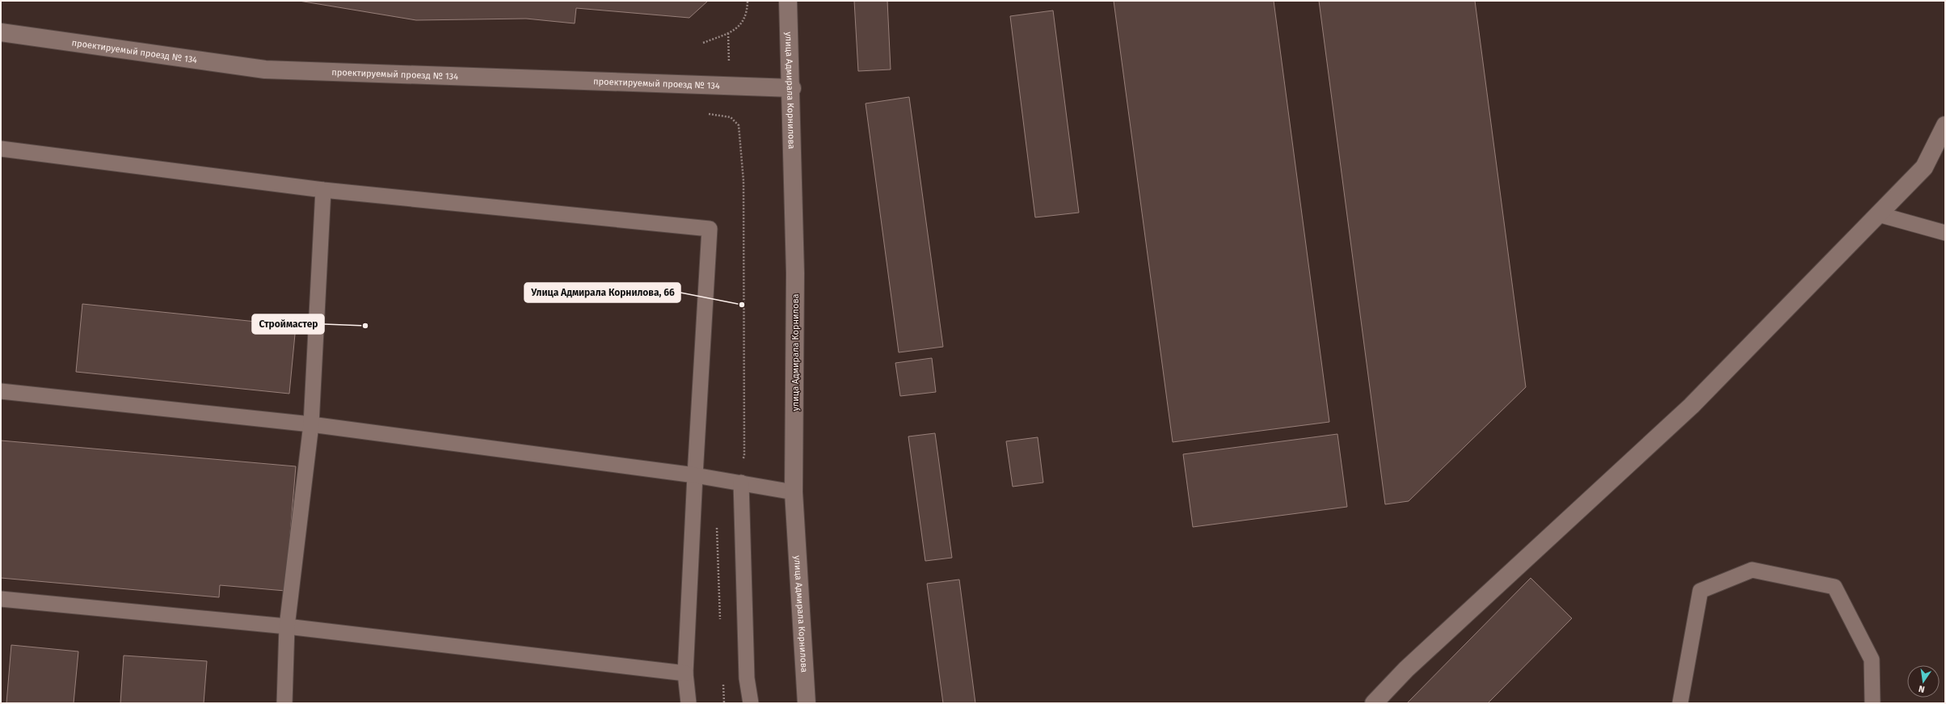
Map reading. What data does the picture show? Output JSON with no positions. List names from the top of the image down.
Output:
{
  "streets": {
    "street": ["проектируемый проезд № 134", "улица Адмирала Корнилова"]
  },
  "crossings": [
    ["проектируемый проезд № 134", "улица Адмирала Корнилова"]
  ],
  "places": ["Улица Адмирала Корнилова, 66", "Строймастер"],
  "north": "bottom"
}
